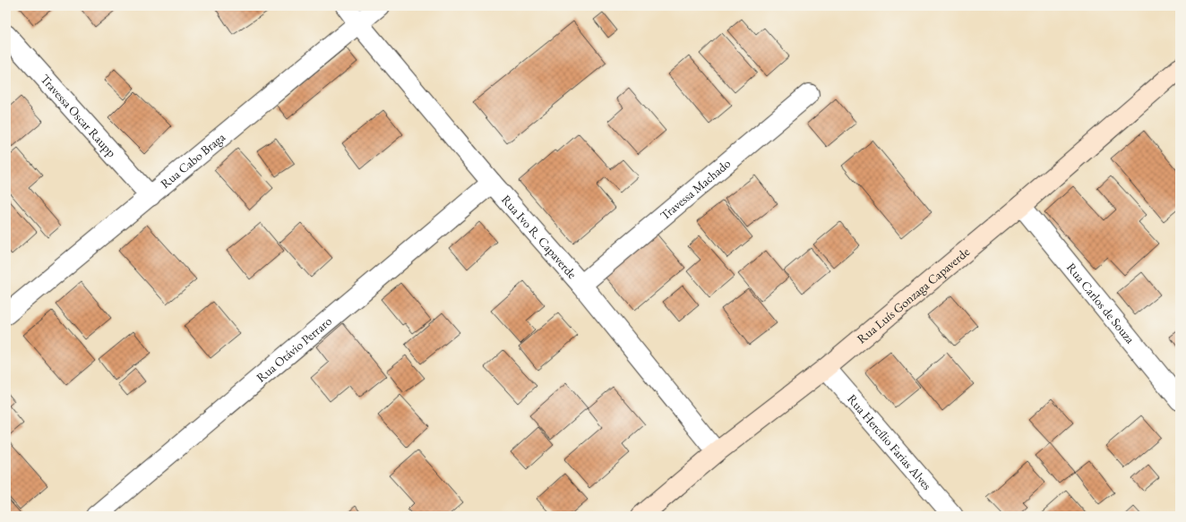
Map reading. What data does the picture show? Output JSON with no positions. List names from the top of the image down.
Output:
{
  "streets": {
    "street": [
      "Travessa Oscar Raupp",
      "Rua Cabo Braga",
      "Travessa Machado",
      "Rua Ivo R. Capaverde",
      "Rua Luís Gonzaga Capaverde",
      "Rua Carlos de Souza",
      "Rua Otávio Perraro",
      "Rua Hercílio Farias Alves"
    ]
  },
  "crossings": [
    ["Travessa Oscar Raupp", "Rua Cabo Braga"],
    ["Rua Cabo Braga", "Rua Ivo R. Capaverde"],
    ["Travessa Machado", "Rua Ivo R. Capaverde"],
    ["Rua Ivo R. Capaverde", "Rua Luís Gonzaga Capaverde"],
    ["Rua Ivo R. Capaverde", "Rua Otávio Perraro"],
    ["Rua Luís Gonzaga Capaverde", "Rua Carlos de Souza"],
    ["Rua Luís Gonzaga Capaverde", "Rua Hercílio Farias Alves"]
  ]
}
